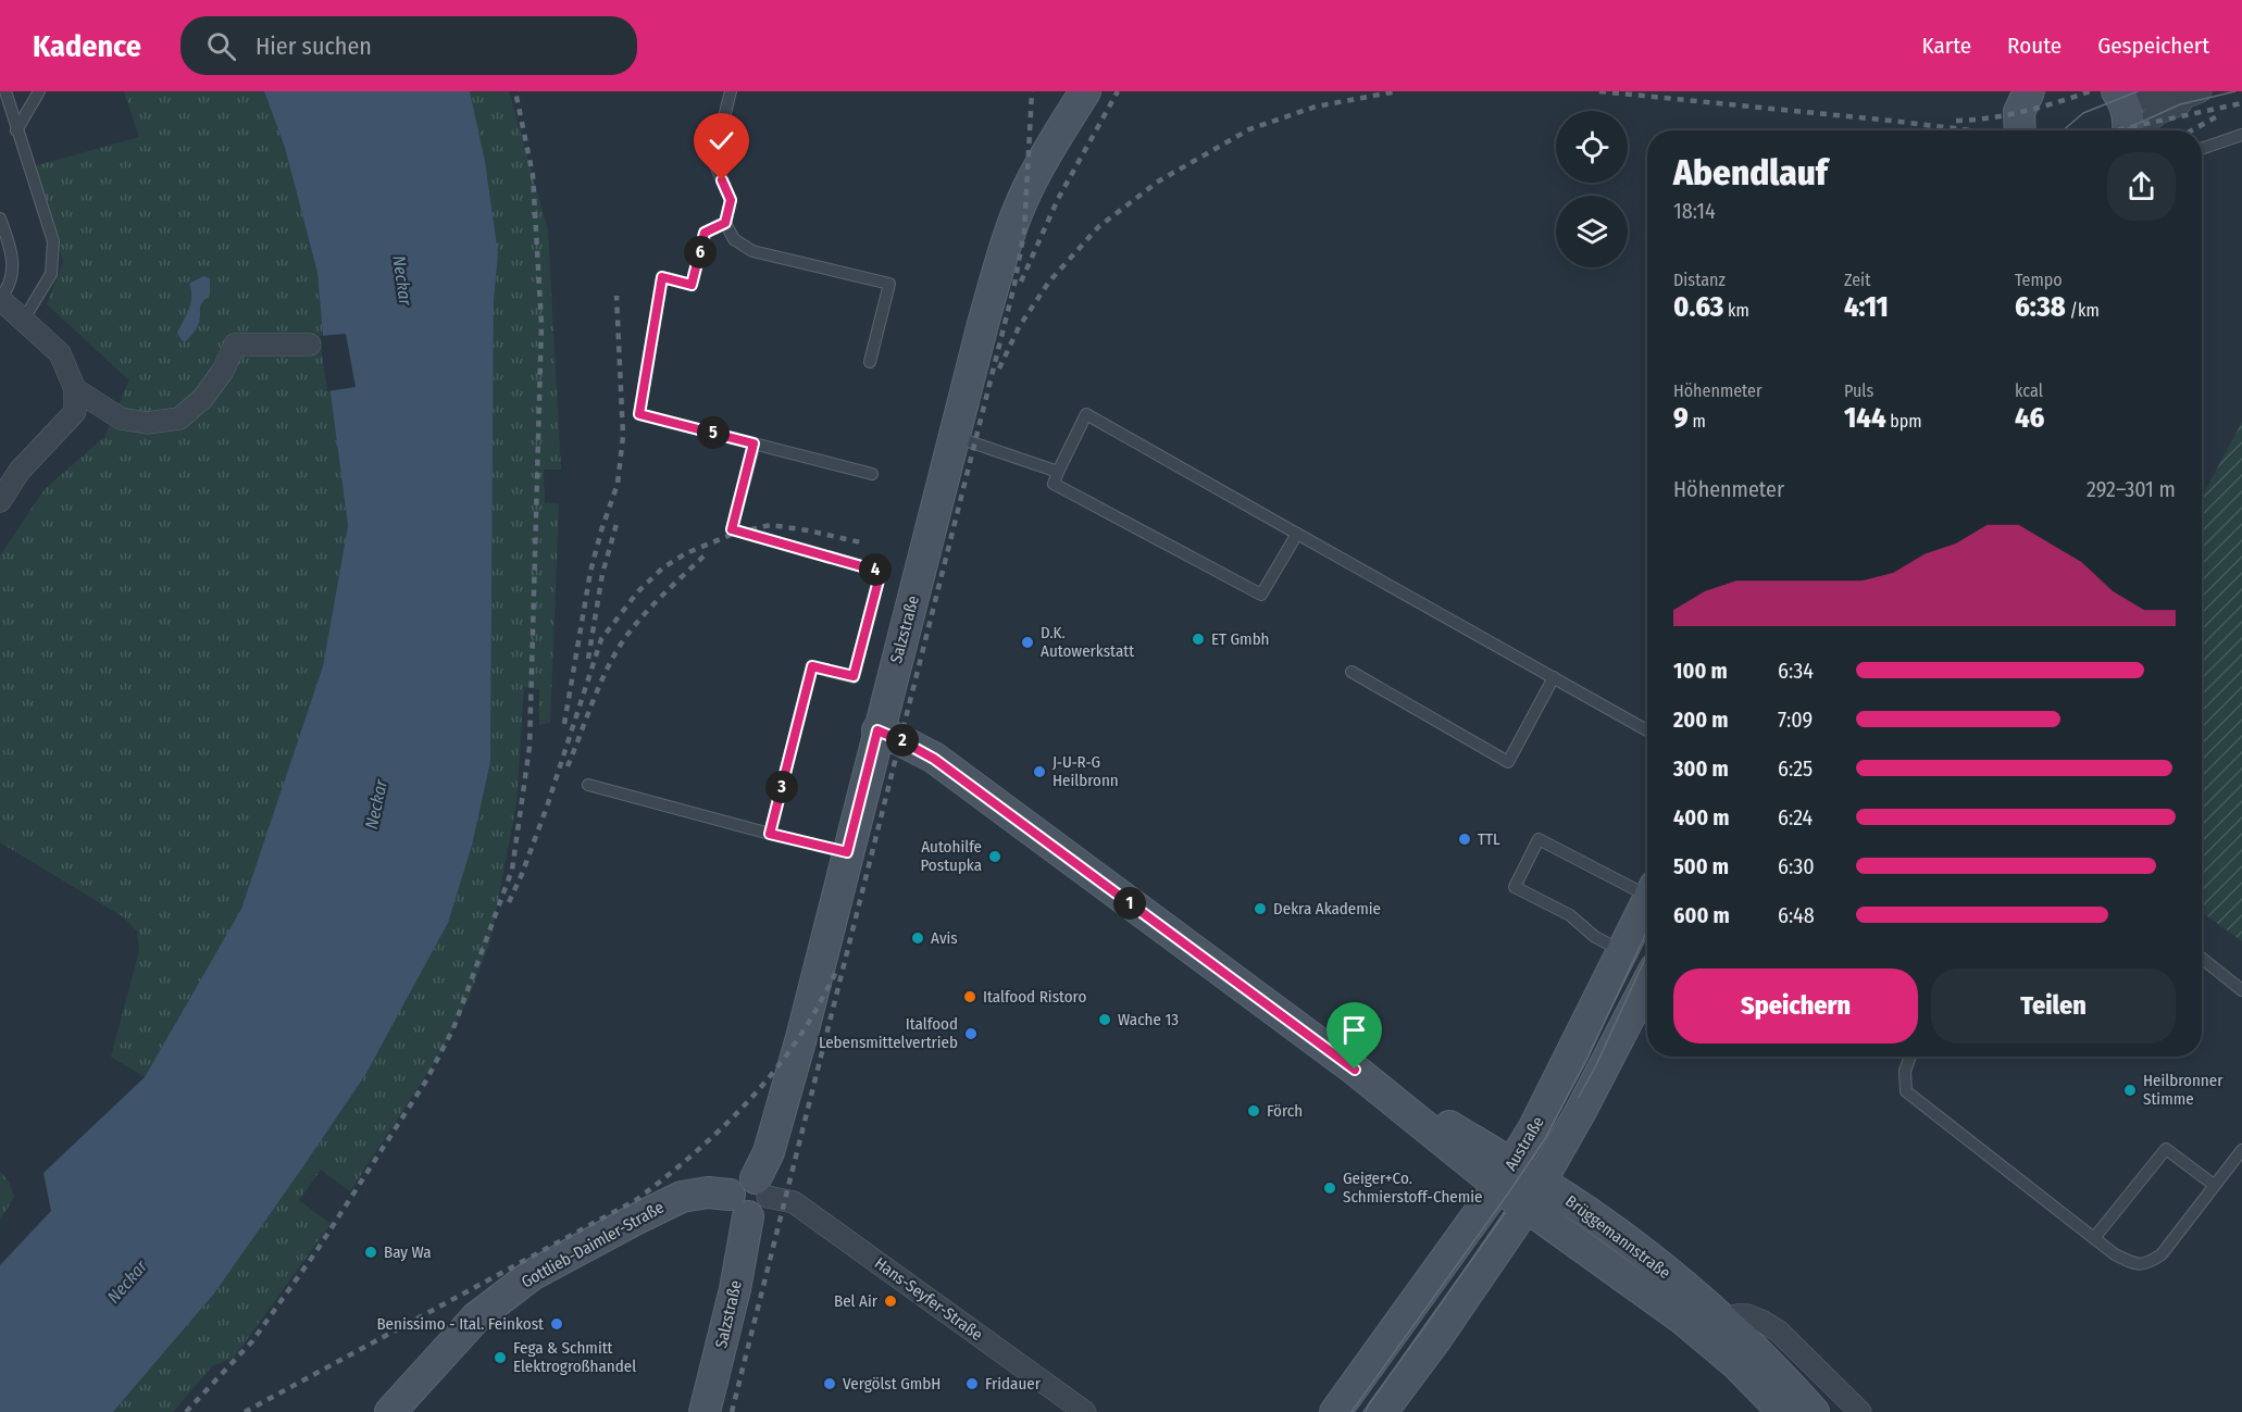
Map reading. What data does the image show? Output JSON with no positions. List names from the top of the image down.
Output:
{
  "streets": {
    "street": [
      "Salzstraße",
      "Austraße",
      "Brüggemannstraße",
      "Gottlieb-Daimler-Straße",
      "Hans-Seyfer-Straße"
    ]
  },
  "crossings": [
    ["Salzstraße", "Brüggemannstraße"],
    ["Salzstraße", "Gottlieb-Daimler-Straße"],
    ["Salzstraße", "Hans-Seyfer-Straße"],
    ["Austraße", "Brüggemannstraße"],
    ["Gottlieb-Daimler-Straße", "Hans-Seyfer-Straße"]
  ],
  "water": ["Neckar"],
  "places": [
    "ET Gmbh",
    "D.K. Autowerkstatt",
    "J⁃U⁃R⁃G Heilbronn",
    "TTL",
    "Autohilfe Postupka",
    "Dekra Akademie",
    "Avis",
    "Italfood Ristoro",
    "Wache 13",
    "Italfood Lebensmittelvertrieb",
    "Heilbronner Stimme",
    "Förch",
    "Geiger+Co. Schmierstoff-Chemie",
    "Bay Wa",
    "Bel Air",
    "Benissimo - Ital. Feinkost",
    "Fega & Schmitt Elektrogroßhandel",
    "Vergölst GmbH",
    "Fridauer"
  ],
  "page": {
    "header": "Kadence",
    "search": "Hier suchen",
    "nav": ["Karte", "Route", "Gespeichert"],
    "heading": ["Abendlauf", "18:14"],
    "pins": [
      "6",
      "5",
      "4",
      "2",
      "3",
      "1"
    ],
    "stats": [
      ["Distanz", "0.63 km"],
      ["Zeit", "4:11"],
      ["Tempo", "6:38 /km"],
      ["Höhenmeter", "9 m"],
      ["Puls", "144 bpm"],
      ["kcal", "46"]
    ],
    "chart": ["Höhenmeter", "292–301 m"],
    "list": [
      {
        "name": "100 m",
        "note": "6:34"
      },
      {
        "name": "200 m",
        "note": "7:09"
      },
      {
        "name": "300 m",
        "note": "6:25"
      },
      {
        "name": "400 m",
        "note": "6:24"
      },
      {
        "name": "500 m",
        "note": "6:30"
      },
      {
        "name": "600 m",
        "note": "6:48"
      }
    ],
    "buttons": ["Speichern", "Teilen"]
  }
}
